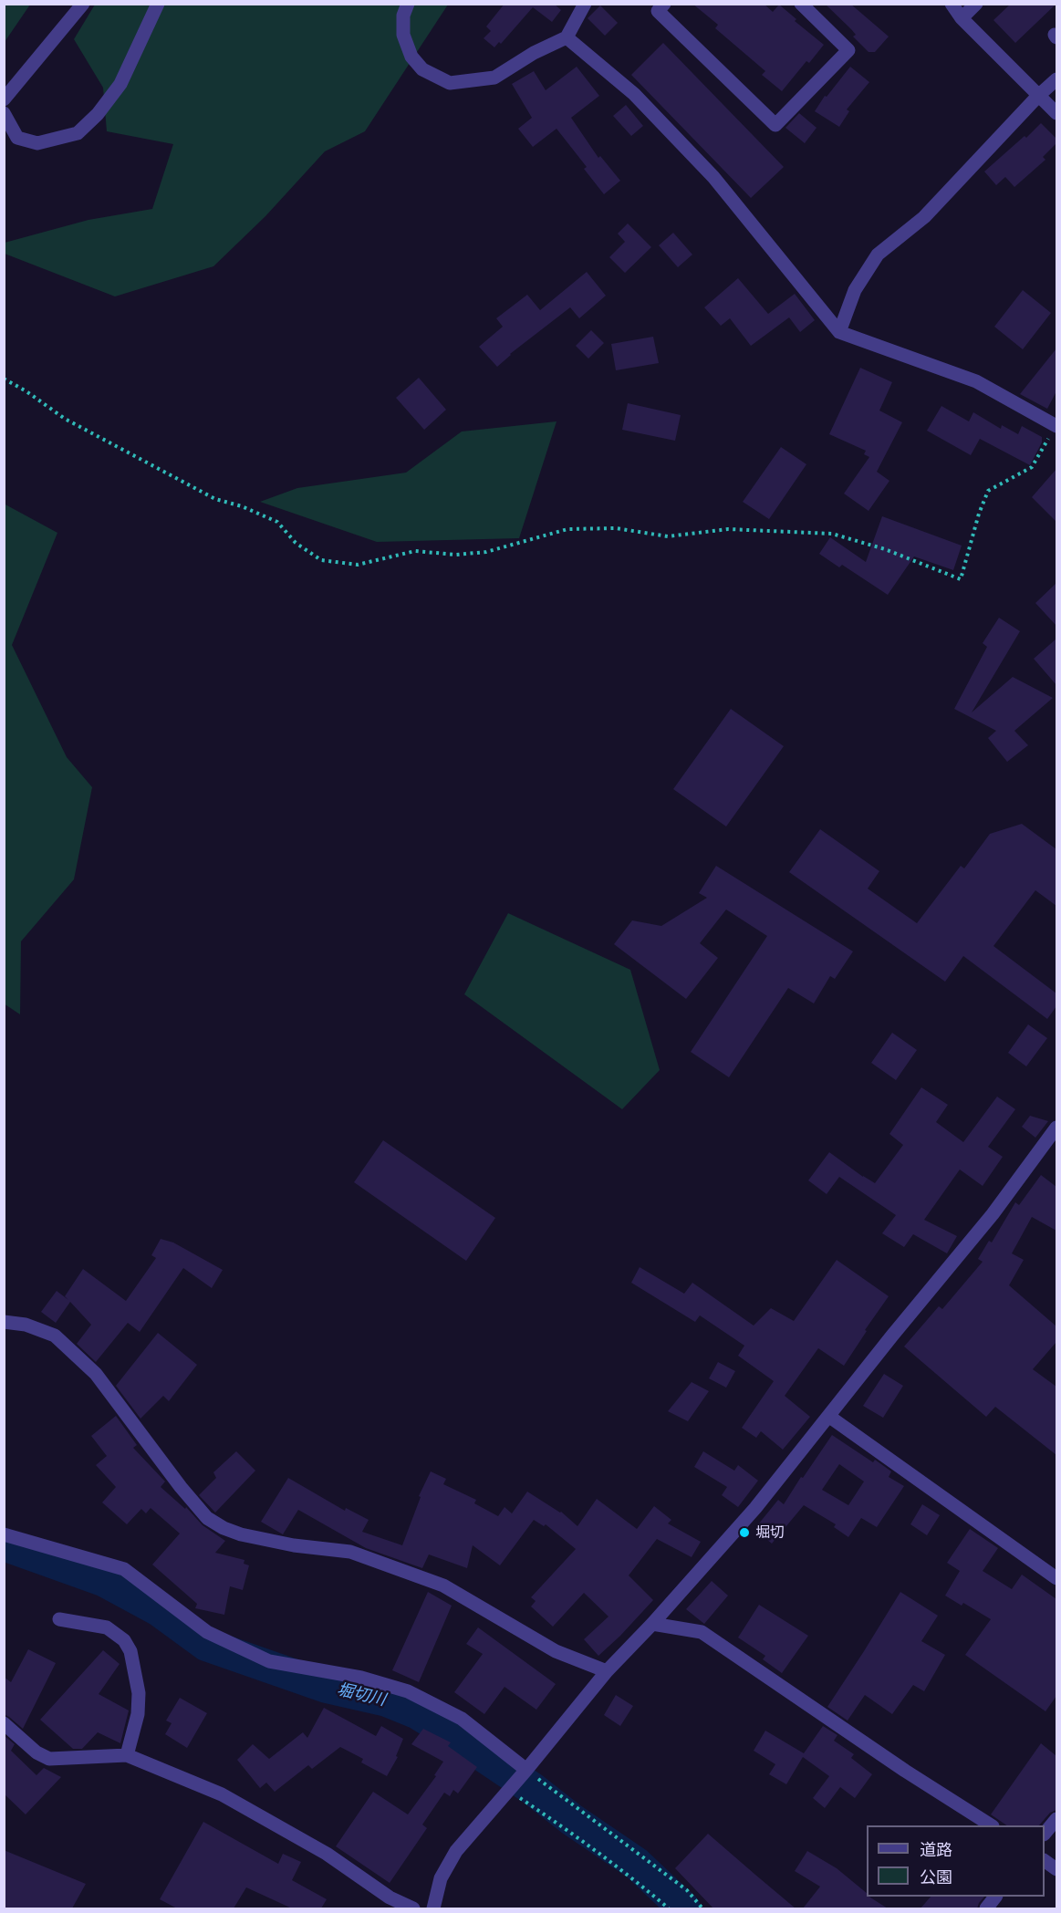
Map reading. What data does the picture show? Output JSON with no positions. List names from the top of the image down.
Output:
{
  "water": ["堀切川"],
  "places": ["堀切"],
  "legend": ["道路", "公園"]
}
